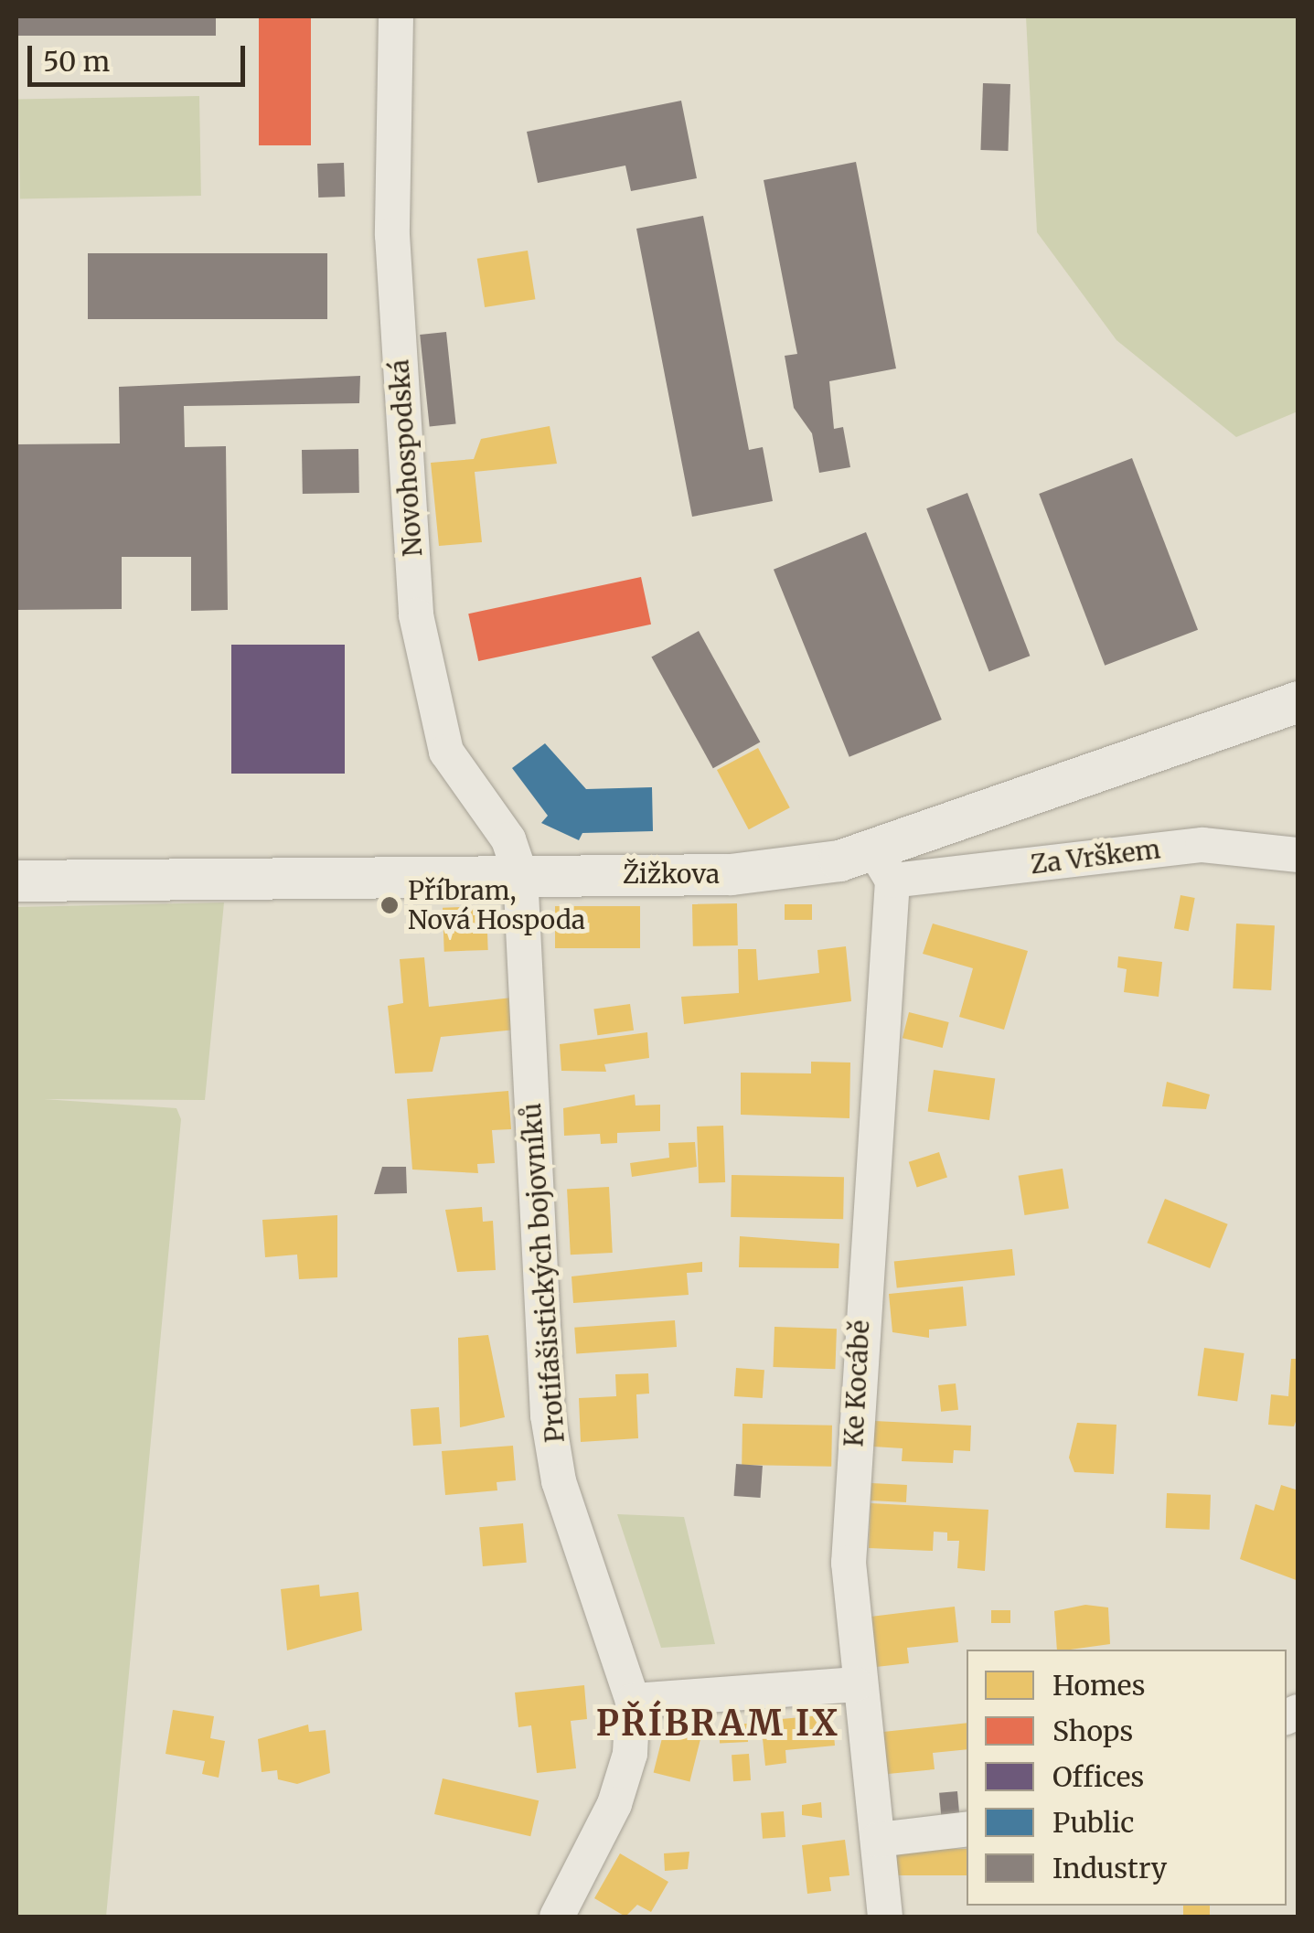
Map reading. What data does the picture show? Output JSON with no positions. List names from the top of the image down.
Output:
{
  "streets": {
    "street": [
      "Novohospodská",
      "Za Vrškem",
      "Žižkova",
      "Protifašistických bojovníků",
      "Ke Kocábě"
    ]
  },
  "crossings": [
    ["Novohospodská", "Žižkova"],
    ["Novohospodská", "Protifašistických bojovníků"],
    ["Za Vrškem", "Žižkova"],
    ["Za Vrškem", "Ke Kocábě"],
    ["Žižkova", "Protifašistických bojovníků"],
    ["Žižkova", "Ke Kocábě"]
  ],
  "districts": ["PŘÍBRAM IX"],
  "places": ["Příbram, Nová Hospoda"],
  "legend": [
    "Homes",
    "Shops",
    "Offices",
    "Public",
    "Industry"
  ],
  "scale_bar": "50 m"
}
